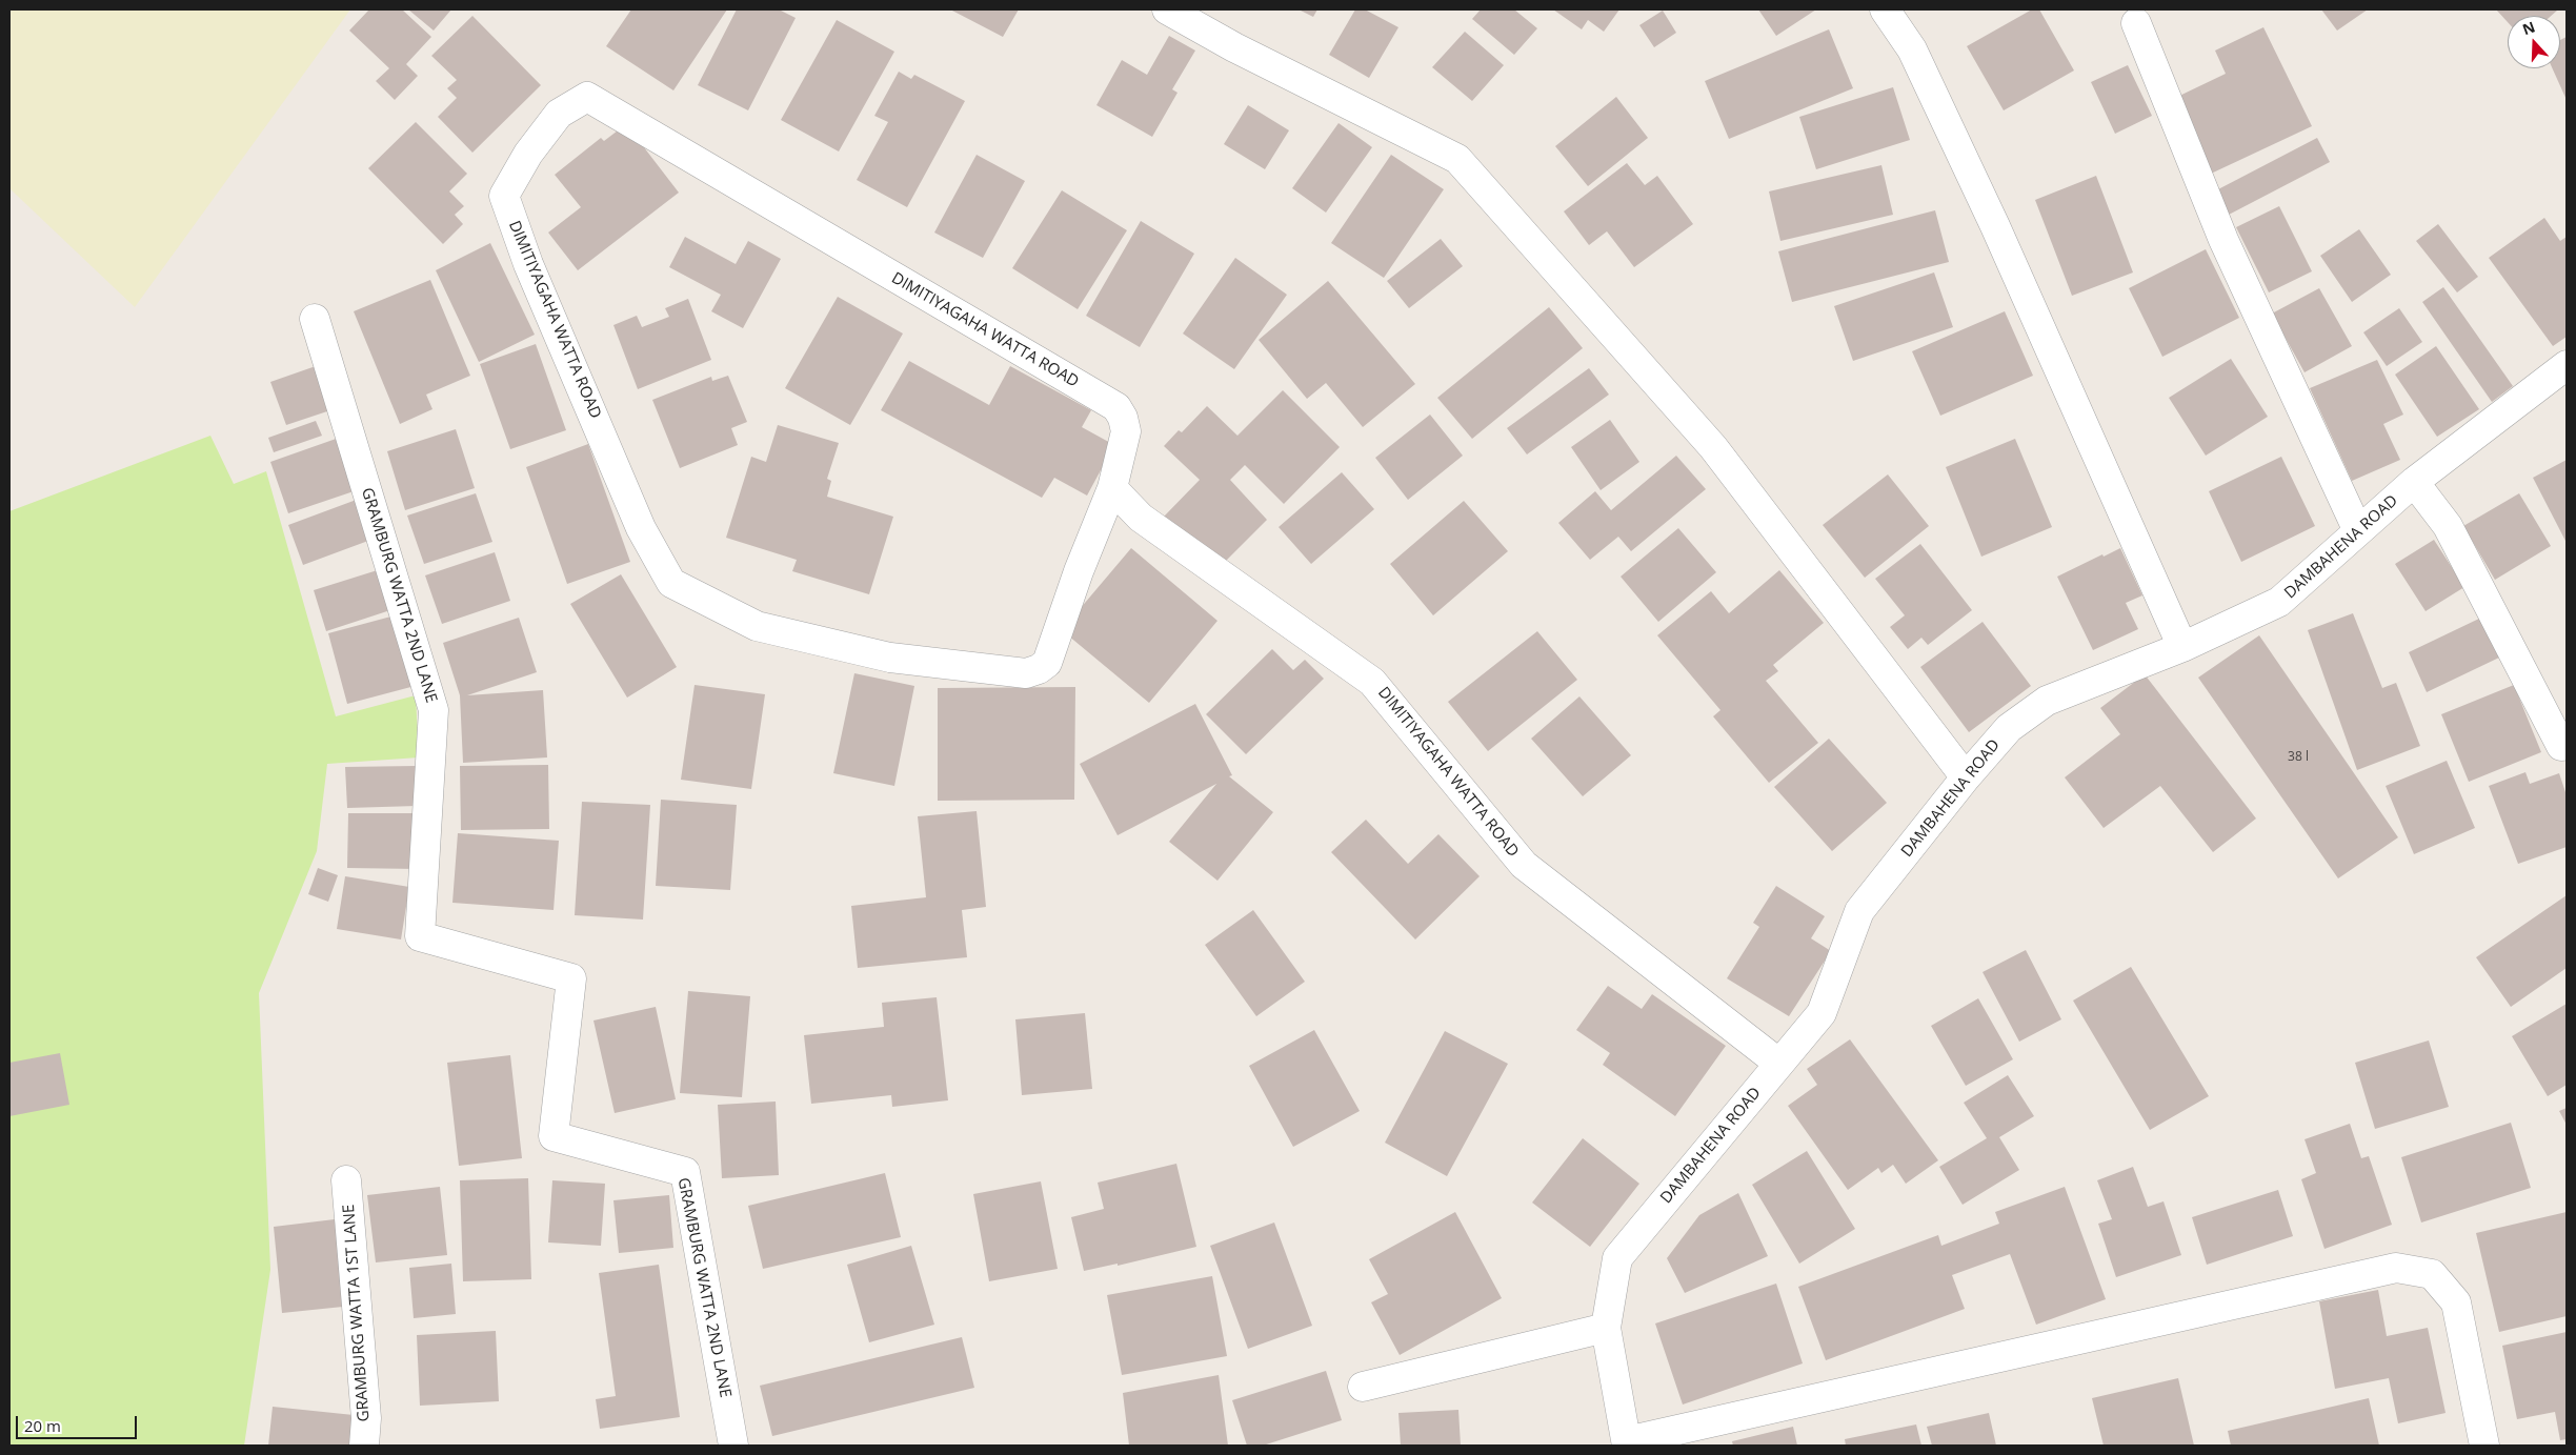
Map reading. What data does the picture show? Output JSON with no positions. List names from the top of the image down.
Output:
{
  "streets": {
    "street": [
      "DIMITIYAGAHA WATTA ROAD",
      "DAMBAHENA ROAD",
      "GRAMBURG WATTA 2ND LANE",
      "GRAMBURG WATTA 1ST LANE"
    ]
  },
  "crossings": [
    ["DIMITIYAGAHA WATTA ROAD", "DAMBAHENA ROAD"]
  ],
  "house_numbers": ["38 l"],
  "scale_bar": "20 m",
  "north": "top"
}
